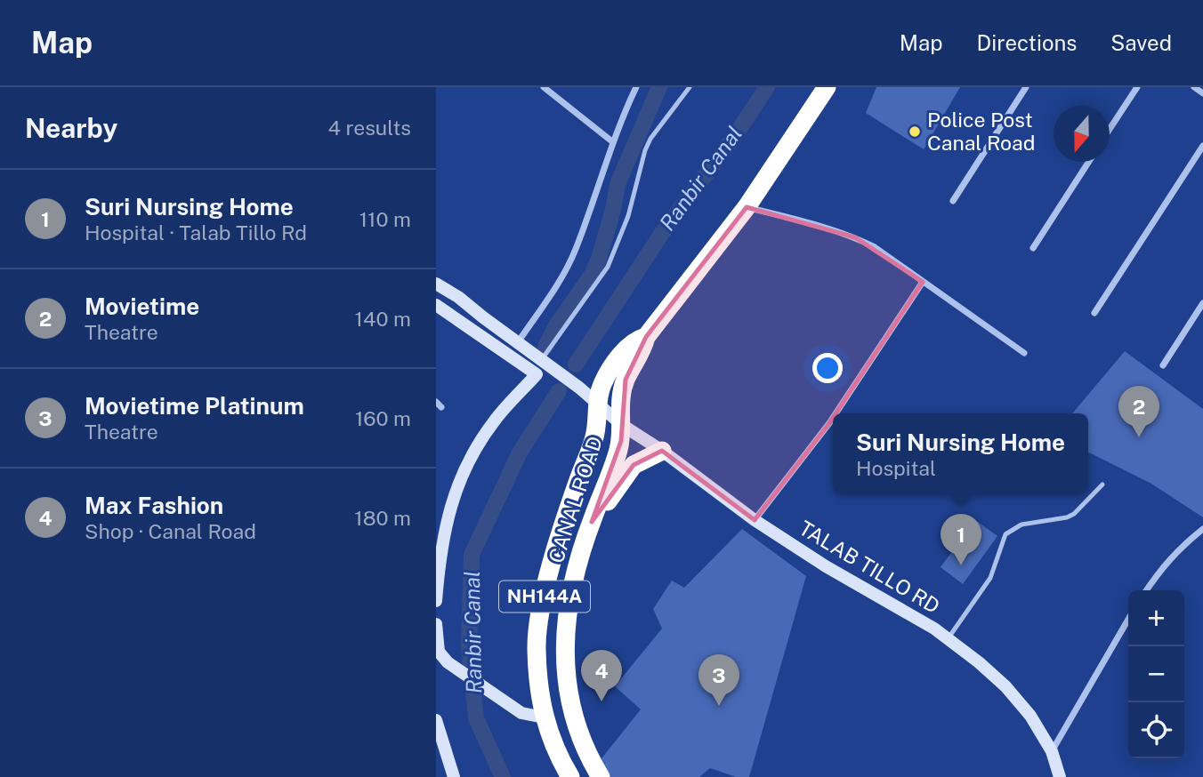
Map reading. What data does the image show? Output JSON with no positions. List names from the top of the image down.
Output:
{
  "streets": {
    "highway": ["CANAL ROAD", "NH144A"],
    "main road": ["TALAB TILLO RD"]
  },
  "crossings": [
    ["CANAL ROAD", "TALAB TILLO RD"],
    ["CANAL ROAD", "NH144A"],
    ["TALAB TILLO RD", "NH144A"]
  ],
  "water": ["Ranbir Canal"],
  "places": ["Police Post Canal Road"],
  "north": "bottom",
  "page": {
    "header": "Map",
    "nav": ["Map", "Directions", "Saved"],
    "heading": ["Nearby", "4 results"],
    "list": [
      {
        "mark": "1",
        "name": "Suri Nursing Home",
        "note": "Hospital · Talab Tillo Rd",
        "value": "110 m"
      },
      {
        "mark": "2",
        "name": "Movietime",
        "note": "Theatre",
        "value": "140 m"
      },
      {
        "mark": "3",
        "name": "Movietime Platinum",
        "note": "Theatre",
        "value": "160 m"
      },
      {
        "mark": "4",
        "name": "Max Fashion",
        "note": "Shop · Canal Road",
        "value": "180 m"
      }
    ],
    "pins": [
      "2",
      "1",
      "4",
      "3"
    ],
    "popup": ["Suri Nursing Home", "Hospital"],
    "map_buttons": ["+", "−"]
  }
}
